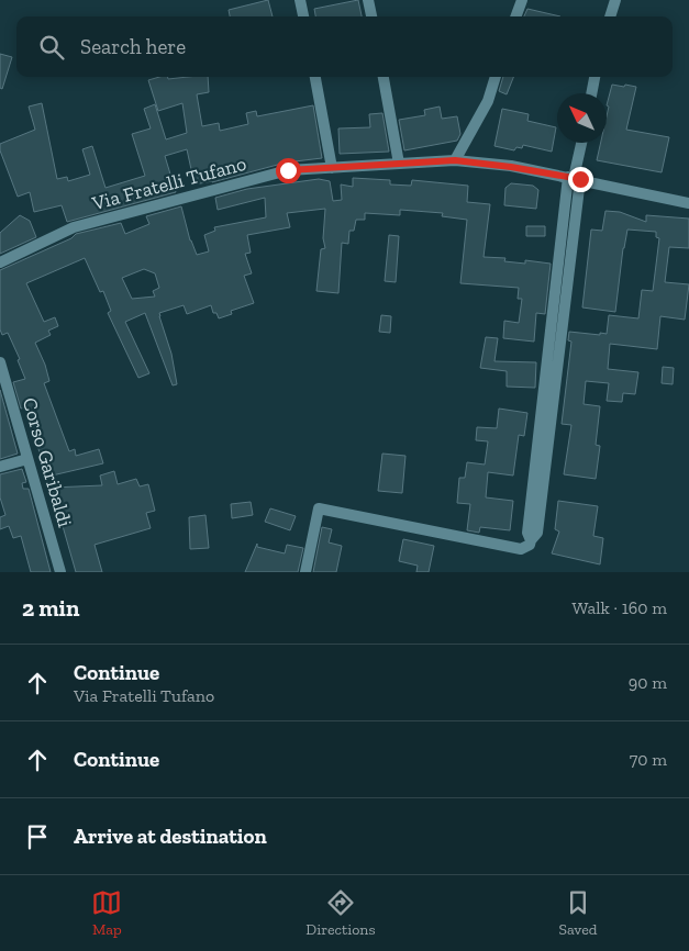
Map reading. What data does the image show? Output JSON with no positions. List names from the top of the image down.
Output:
{
  "streets": {
    "street": ["Via Fratelli Tufano", "Corso Garibaldi"]
  },
  "north": "top left",
  "page": {
    "search": "Search here",
    "heading": ["2 min", "Walk · 160 m"],
    "list": [
      ["Continue", "Via Fratelli Tufano", "90 m"],
      ["Continue", "70 m"],
      "Arrive at destination"
    ],
    "nav": ["Map", "Directions", "Saved"]
  }
}
